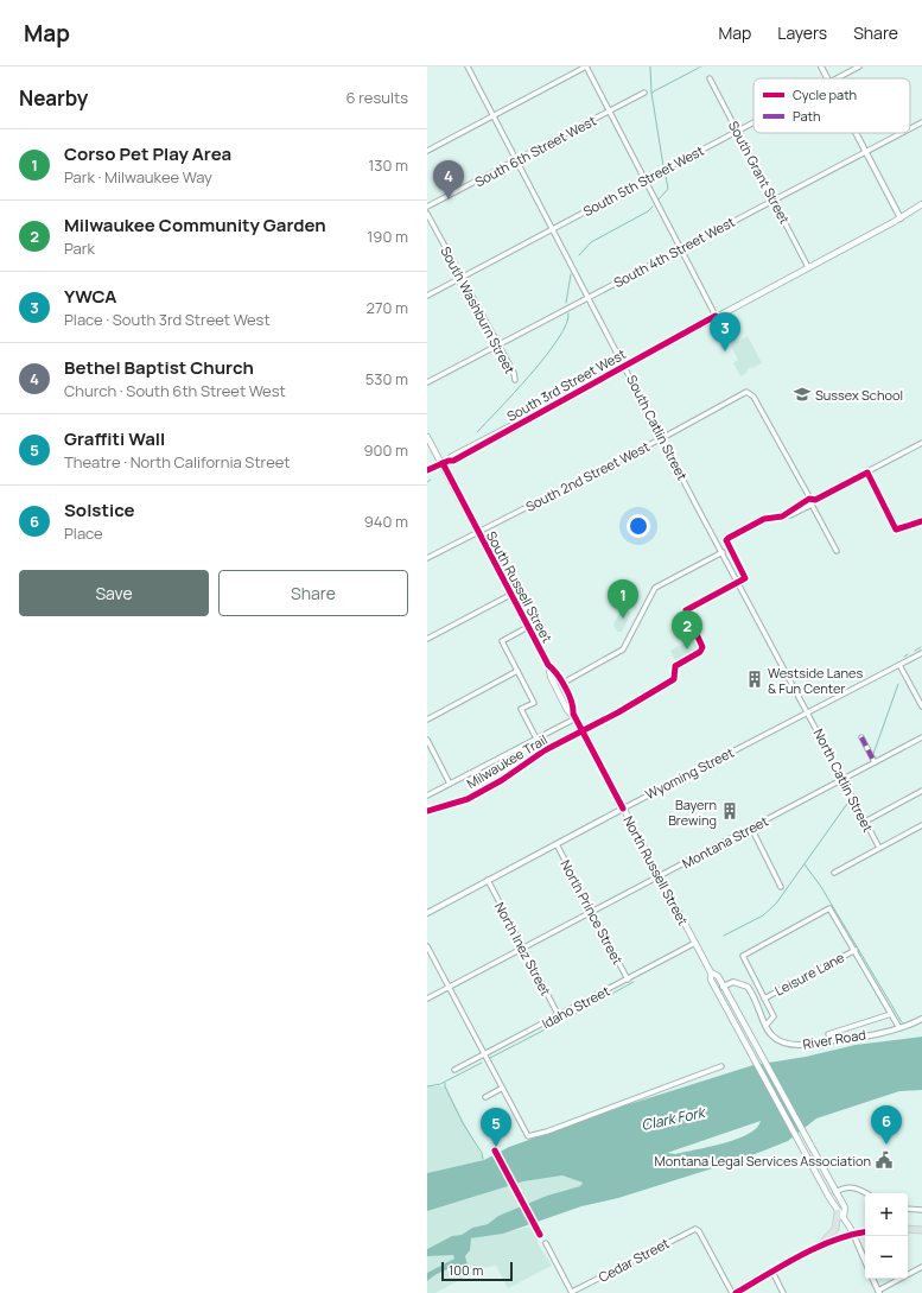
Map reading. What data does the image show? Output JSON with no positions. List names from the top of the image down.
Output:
{
  "streets": {
    "main road": ["South 3rd Street West", "South Russell Street", "North Russell Street"],
    "street": [
      "South 6th Street West",
      "South Grant Street",
      "South 5th Street West",
      "South 4th Street West",
      "South Washburn Street",
      "South Catlin Street",
      "South 2nd Street West",
      "Wyoming Street",
      "North Catlin Street",
      "Montana Street",
      "North Prince Street",
      "North Inez Street",
      "Leisure Lane",
      "Idaho Street",
      "River Road",
      "Cedar Street"
    ],
    "cycle path": ["Milwaukee Trail"]
  },
  "crossings": [
    ["South 6th Street West", "South Catlin Street"],
    ["South Grant Street", "South 5th Street West"],
    ["South Grant Street", "South 4th Street West"],
    ["South Grant Street", "South 3rd Street West"],
    ["South 5th Street West", "South Washburn Street"],
    ["South 5th Street West", "South Catlin Street"],
    ["South 4th Street West", "South Washburn Street"],
    ["South 4th Street West", "South Catlin Street"],
    ["South 3rd Street West", "South Catlin Street"],
    ["South 3rd Street West", "South Russell Street"],
    ["South Catlin Street", "South 2nd Street West"],
    ["South Catlin Street", "Wyoming Street"],
    ["South Catlin Street", "North Catlin Street"],
    ["South 2nd Street West", "South Russell Street"],
    ["South Russell Street", "North Russell Street"],
    ["Wyoming Street", "North Catlin Street"],
    ["Wyoming Street", "North Russell Street"],
    ["Wyoming Street", "North Prince Street"],
    ["Wyoming Street", "North Inez Street"],
    ["North Catlin Street", "Montana Street"],
    ["Montana Street", "North Russell Street"],
    ["Montana Street", "North Prince Street"],
    ["Montana Street", "North Inez Street"],
    ["North Russell Street", "Idaho Street"],
    ["North Russell Street", "River Road"],
    ["North Prince Street", "Idaho Street"],
    ["North Inez Street", "Idaho Street"]
  ],
  "water": ["Clark Fork"],
  "places": {
    "school or university": ["Sussex School"],
    "building": ["Westside Lanes & Fun Center", "Bayern Brewing"],
    "public building": ["Montana Legal Services Association"]
  },
  "legend": ["Cycle path", "Path"],
  "scale_bar": "100 m",
  "page": {
    "header": "Map",
    "nav": ["Map", "Layers", "Share"],
    "heading": ["Nearby", "6 results"],
    "list": [
      {
        "mark": "1",
        "name": "Corso Pet Play Area",
        "note": "Park · Milwaukee Way",
        "value": "130 m"
      },
      {
        "mark": "2",
        "name": "Milwaukee Community Garden",
        "note": "Park",
        "value": "190 m"
      },
      {
        "mark": "3",
        "name": "YWCA",
        "note": "Place · South 3rd Street West",
        "value": "270 m"
      },
      {
        "mark": "4",
        "name": "Bethel Baptist Church",
        "note": "Church · South 6th Street West",
        "value": "530 m"
      },
      {
        "mark": "5",
        "name": "Graffiti Wall",
        "note": "Theatre · North California Street",
        "value": "900 m"
      },
      {
        "mark": "6",
        "name": "Solstice",
        "note": "Place",
        "value": "940 m"
      }
    ],
    "pins": [
      "4",
      "3",
      "1",
      "2",
      "6",
      "5"
    ],
    "buttons": ["Save", "Share"],
    "map_buttons": ["+", "−"],
    "scale": "100 m"
  }
}
